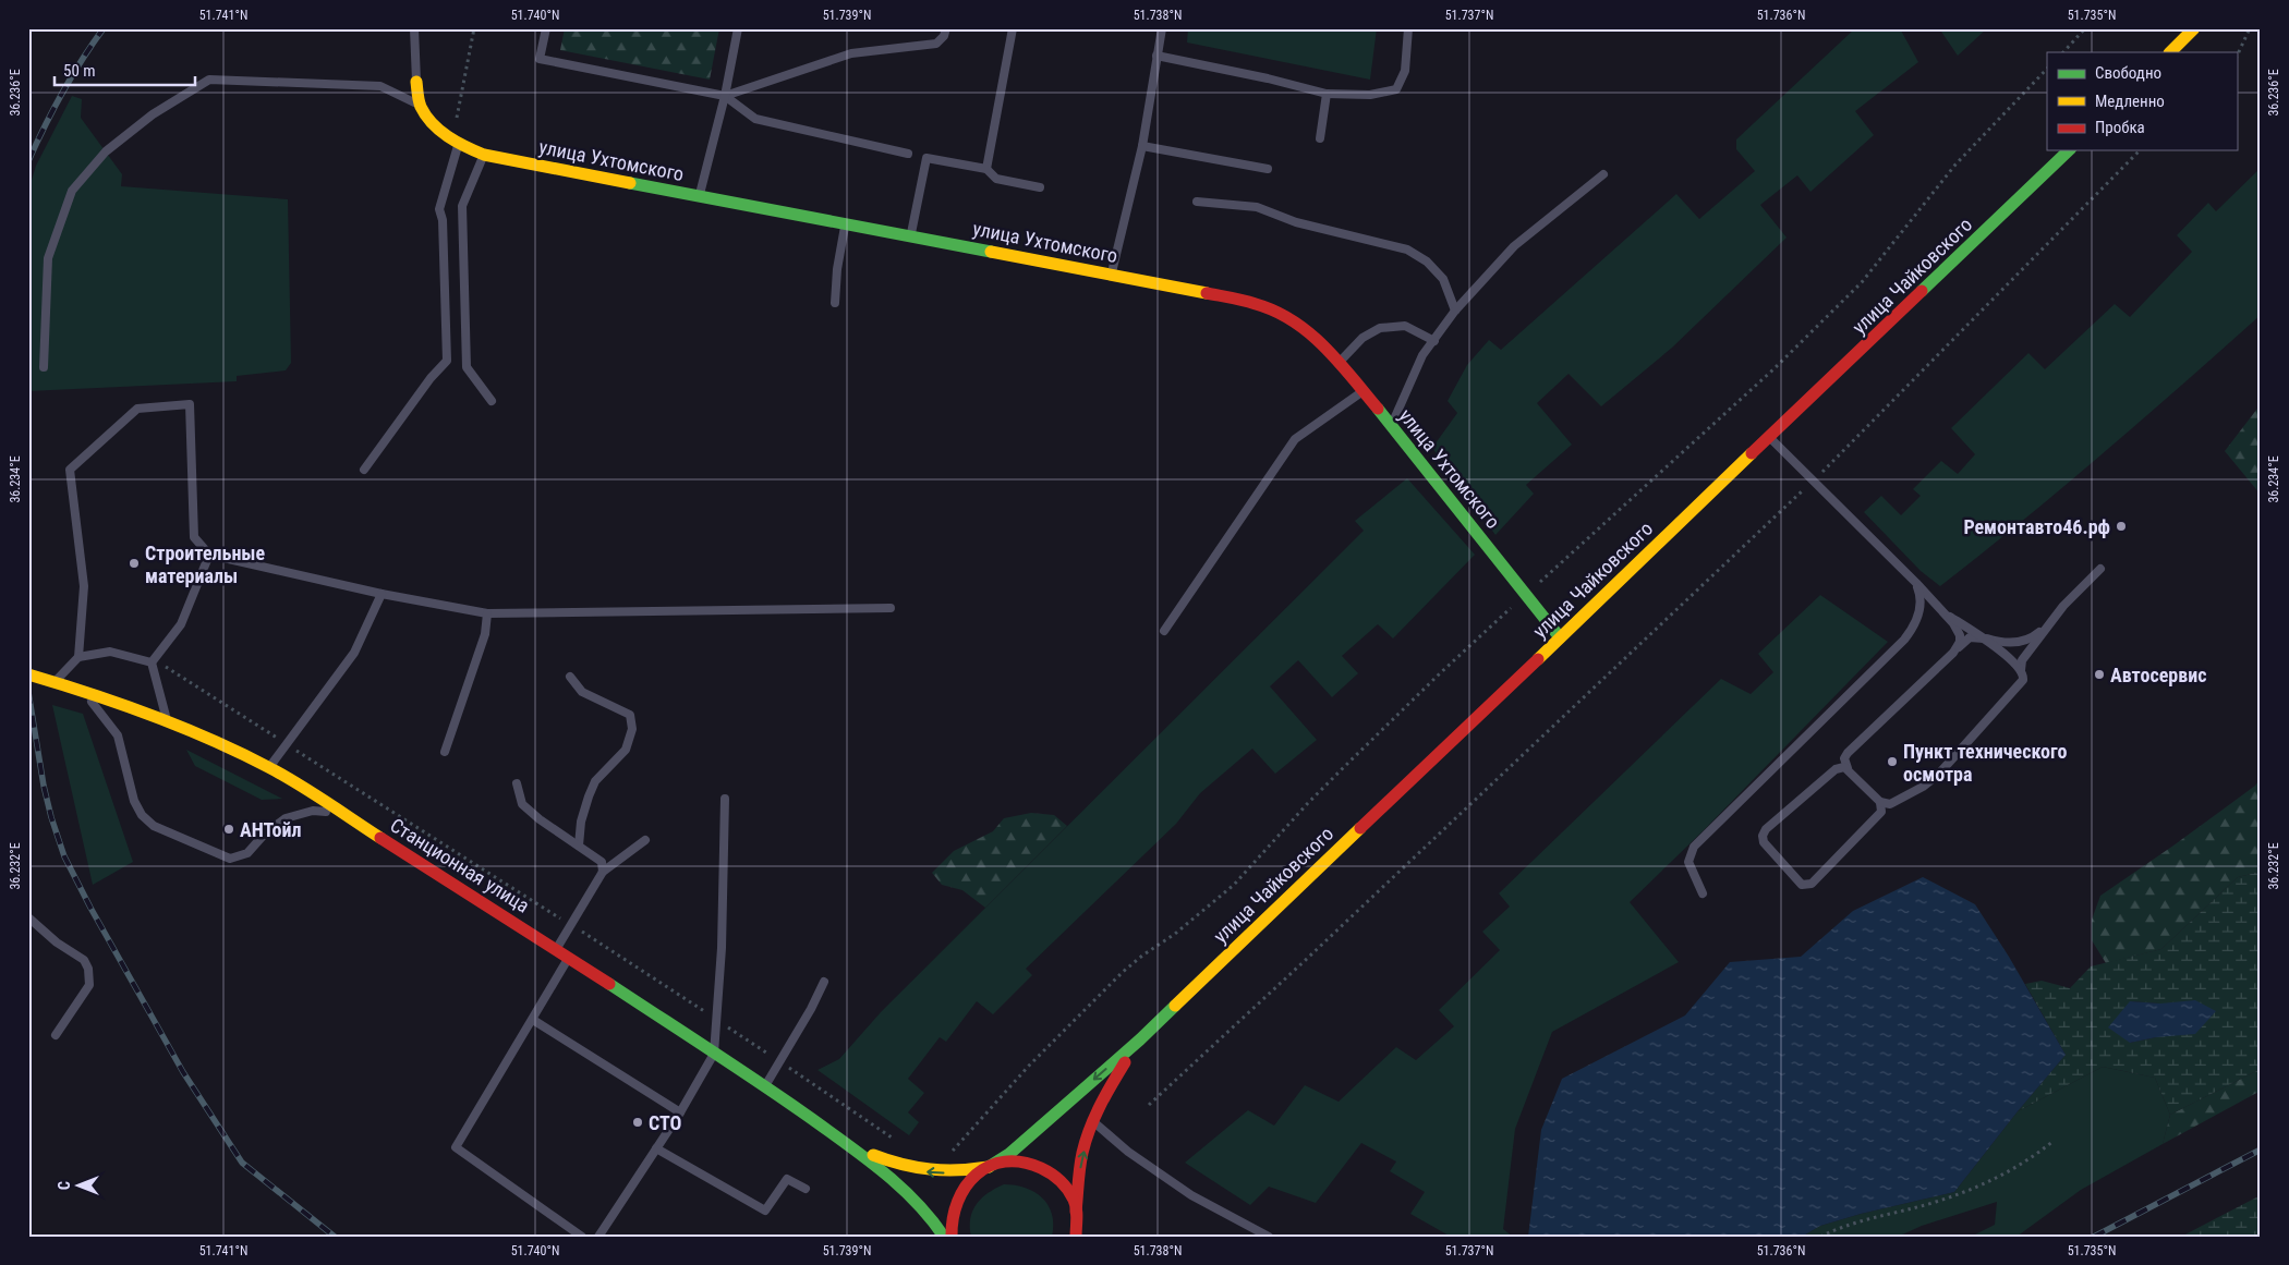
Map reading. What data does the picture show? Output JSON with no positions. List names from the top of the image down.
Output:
{
  "streets": {
    "main road": ["улица Ухтомского", "улица Чайковского", "Станционная улица"]
  },
  "crossings": [
    ["улица Ухтомского", "улица Чайковского"],
    ["улица Чайковского", "Станционная улица"]
  ],
  "places": [
    "Ремонтавто46.рф",
    "Строительные материалы",
    "Автосервис",
    "Пункт технического осмотра",
    "АНТойл",
    "СТО"
  ],
  "legend": ["Свободно", "Медленно", "Пробка"],
  "scale_bar": "50 m",
  "north": "left",
  "coordinates": [
    "51.741°N",
    "51.740°N",
    "51.739°N",
    "51.738°N",
    "51.737°N",
    "51.736°N",
    "51.735°N",
    "36.236°E",
    "36.234°E",
    "36.232°E"
  ]
}
